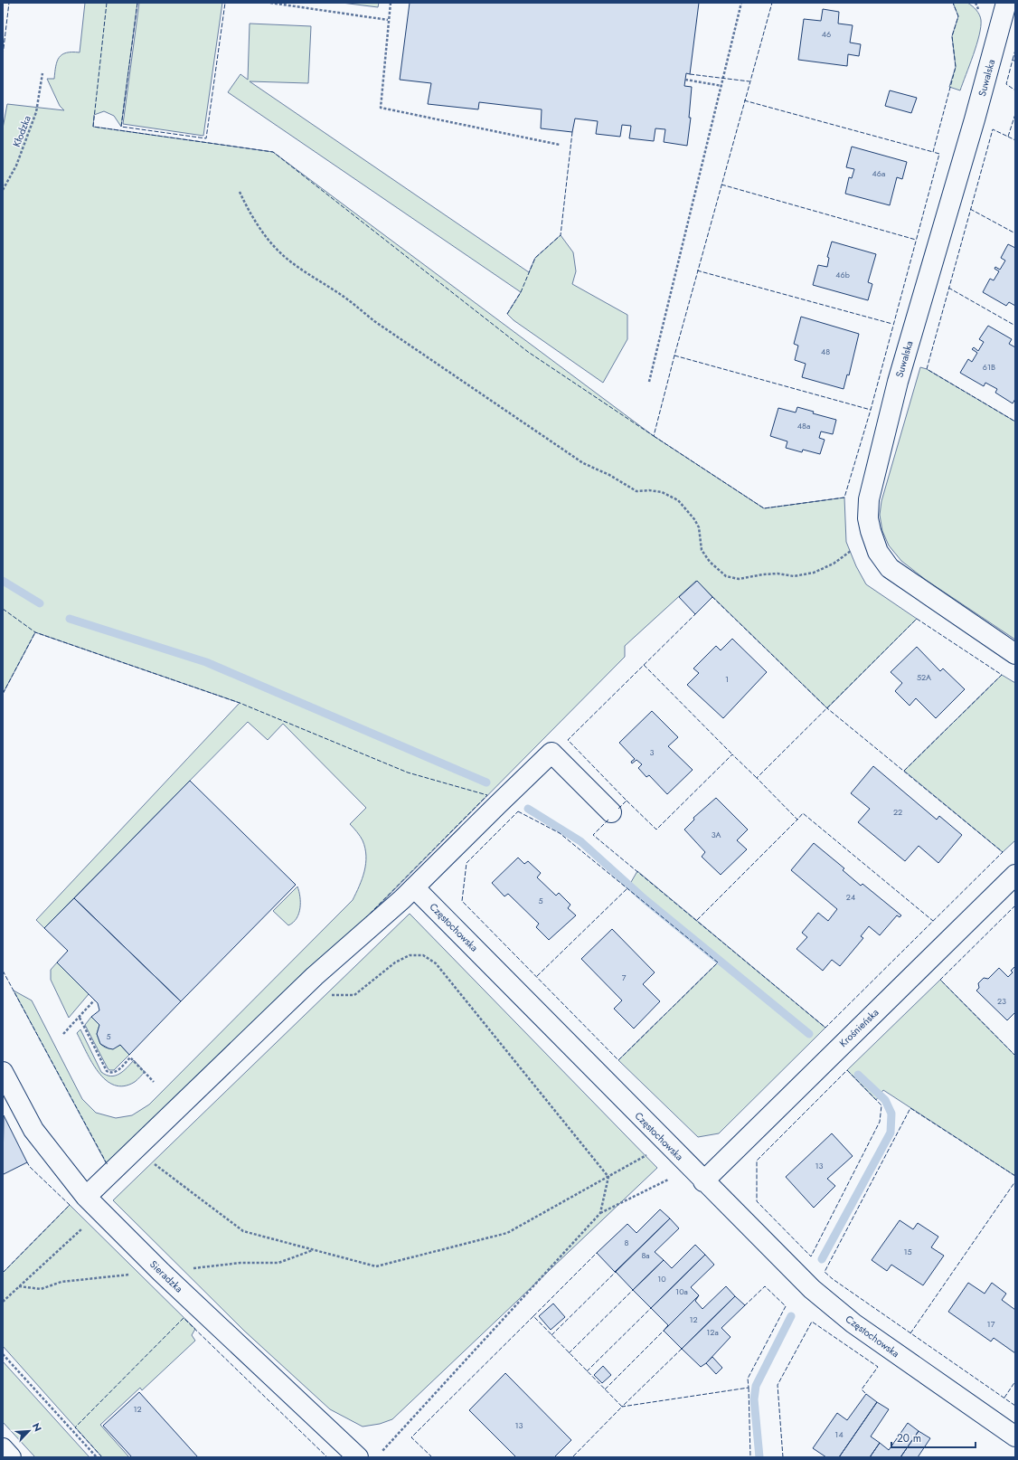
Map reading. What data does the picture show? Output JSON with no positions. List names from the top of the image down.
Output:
{
  "streets": {
    "street": [
      "Suwalska",
      "Częstochowska",
      "Krośnieńska",
      "Sieradzka"
    ],
    "path": ["Kłodzka"]
  },
  "crossings": [
    ["Częstochowska", "Krośnieńska"]
  ],
  "house_numbers": [
    "46",
    "46a",
    "46b",
    "48",
    "61B",
    "48a",
    "52A",
    "1",
    "3",
    "22",
    "3A",
    "24",
    "5",
    "7",
    "23",
    "5",
    "13",
    "8",
    "15",
    "8a",
    "10",
    "10a",
    "12",
    "17",
    "12a",
    "12",
    "13",
    "14"
  ],
  "scale_bar": "20 m",
  "north": "top right"
}
